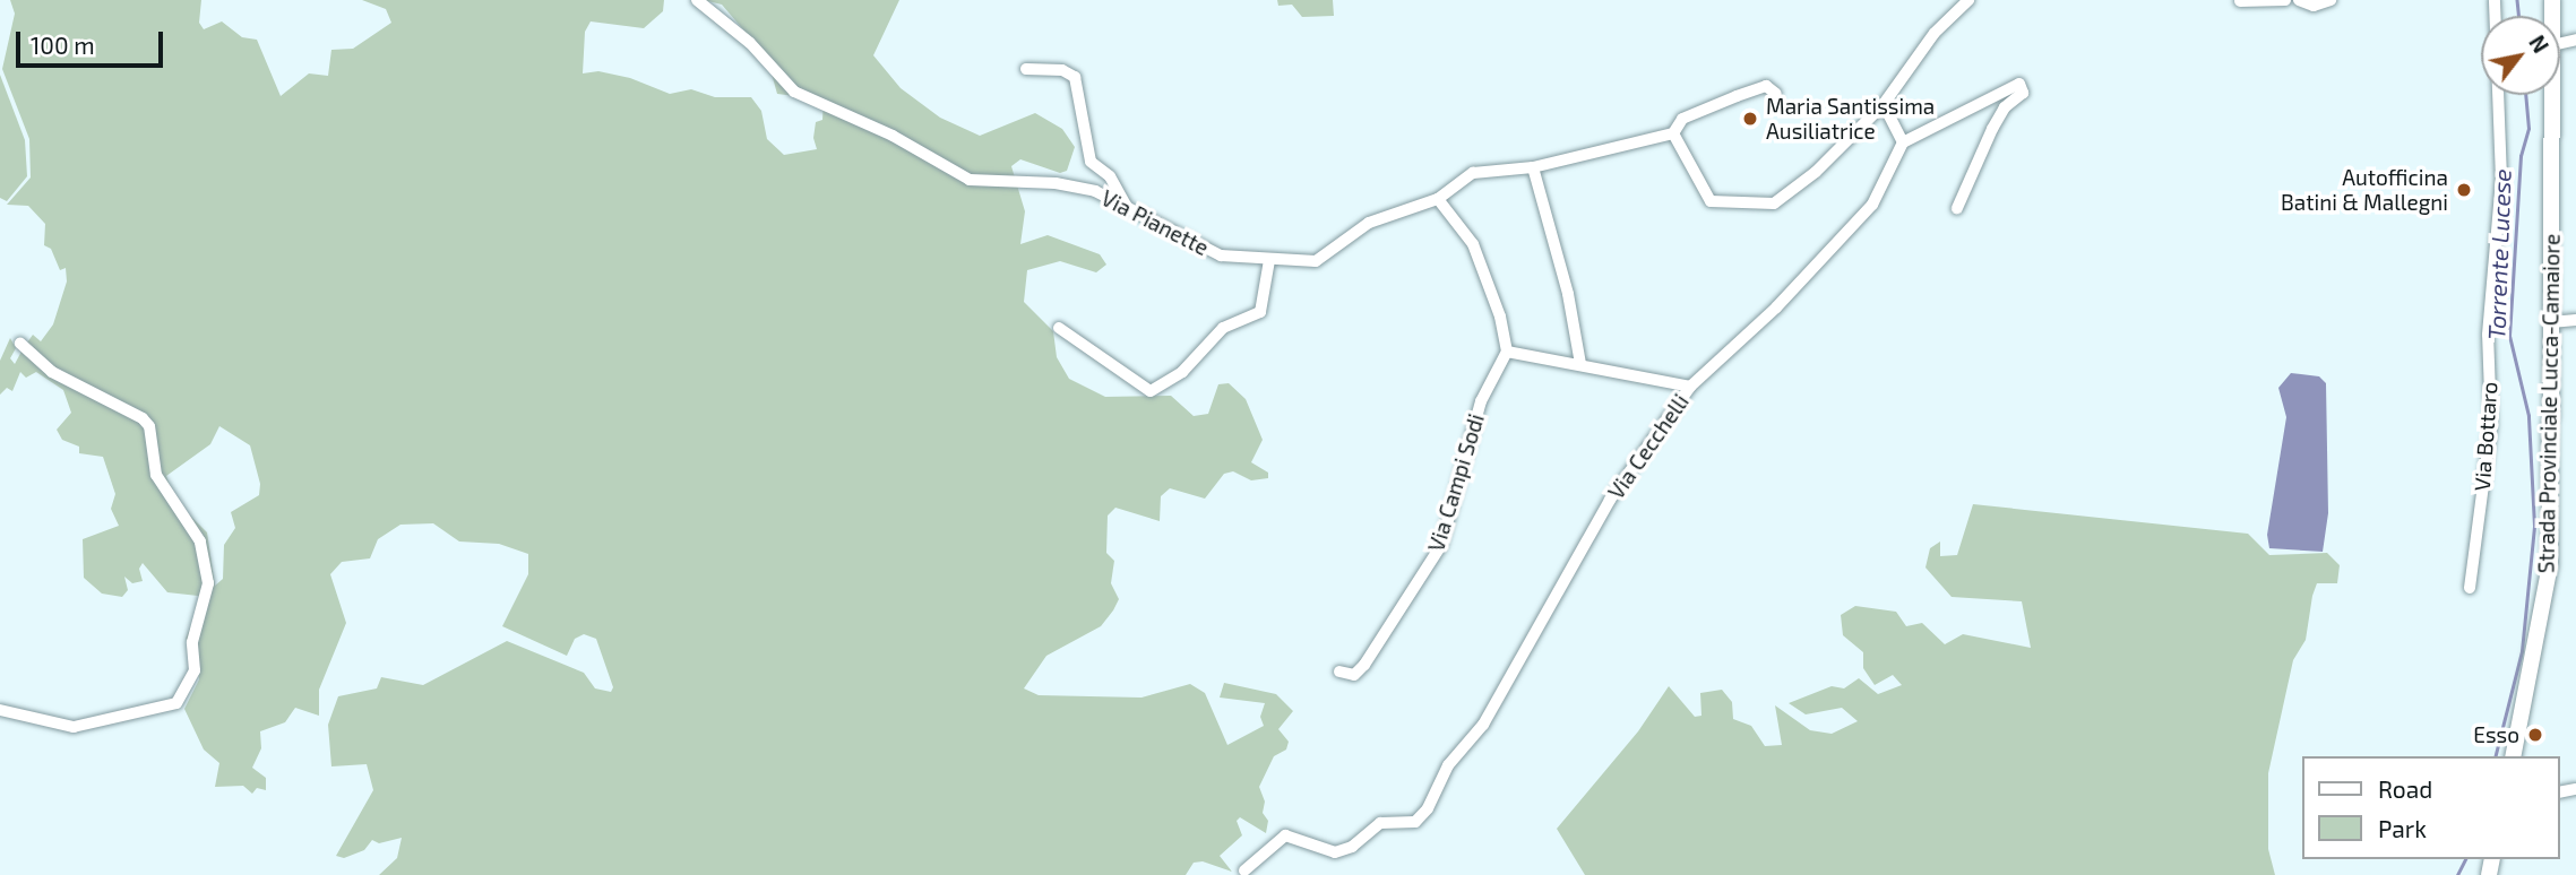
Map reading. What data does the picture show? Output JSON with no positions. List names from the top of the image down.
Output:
{
  "streets": {
    "main road": ["Strada Provinciale Lucca-Camaiore"],
    "street": [
      "Via Pianette",
      "Via Bottaro",
      "Via Cecchelli",
      "Via Campi Sodi"
    ]
  },
  "water": ["Torrente Lucese"],
  "places": ["Maria Santissima Ausiliatrice", "Autofficina Batini & Mallegni", "Esso"],
  "legend": ["Road", "Park"],
  "scale_bar": "100 m",
  "north": "top right"
}
